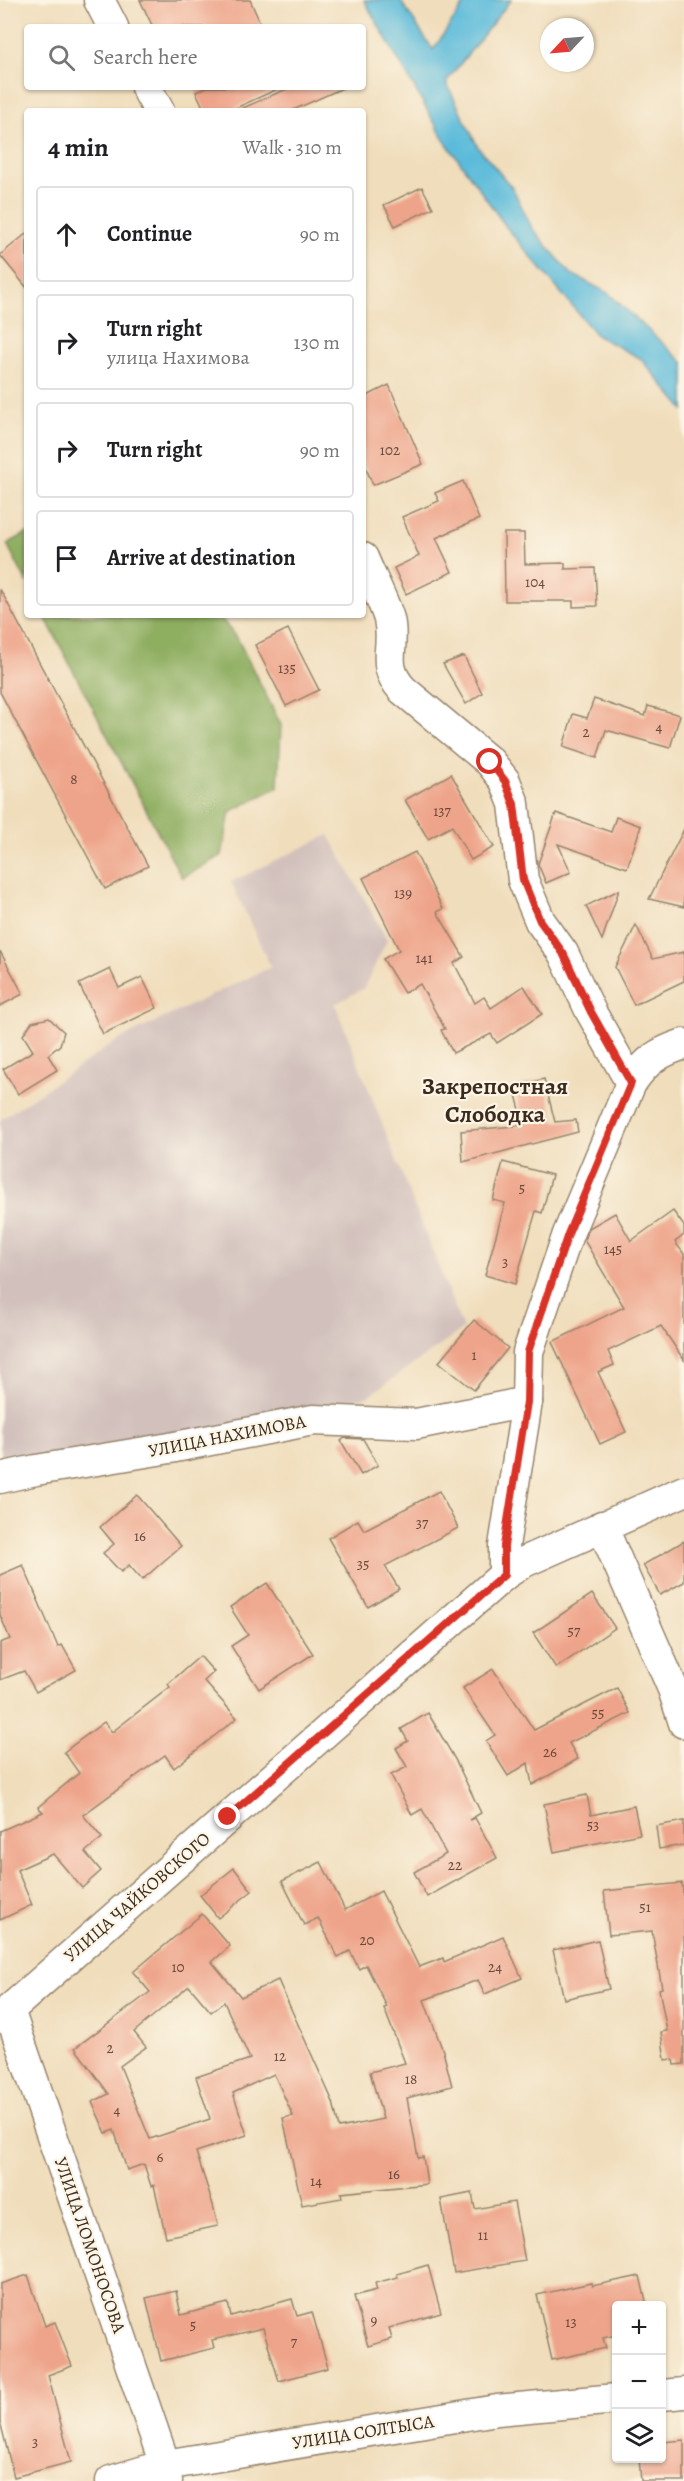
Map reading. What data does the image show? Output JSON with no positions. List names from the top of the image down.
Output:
{
  "streets": {
    "street": [
      "УЛИЦА НАХИМОВА",
      "УЛИЦА ЧАЙКОВСКОГО",
      "УЛИЦА ЛОМОНОСОВА",
      "УЛИЦА СОЛТЫСА"
    ]
  },
  "crossings": [
    ["УЛИЦА ЧАЙКОВСКОГО", "УЛИЦА ЛОМОНОСОВА"],
    ["УЛИЦА ЛОМОНОСОВА", "УЛИЦА СОЛТЫСА"]
  ],
  "districts": ["Закрепостная Слободка"],
  "house_numbers": [
    "102",
    "104",
    "135",
    "4",
    "2",
    "8",
    "137",
    "139",
    "141",
    "5",
    "145",
    "3",
    "1",
    "37",
    "16",
    "35",
    "57",
    "55",
    "26",
    "53",
    "22",
    "51",
    "20",
    "10",
    "24",
    "2",
    "12",
    "18",
    "4",
    "6",
    "16",
    "14",
    "11",
    "9",
    "13",
    "5",
    "7",
    "3"
  ],
  "north": "bottom left",
  "page": {
    "search": "Search here",
    "heading": ["4 min", "Walk · 310 m"],
    "list": [
      ["Continue", "90 m"],
      ["Turn right", "улица Нахимова", "130 m"],
      ["Turn right", "90 m"],
      "Arrive at destination"
    ],
    "map_buttons": ["+", "−"]
  }
}
